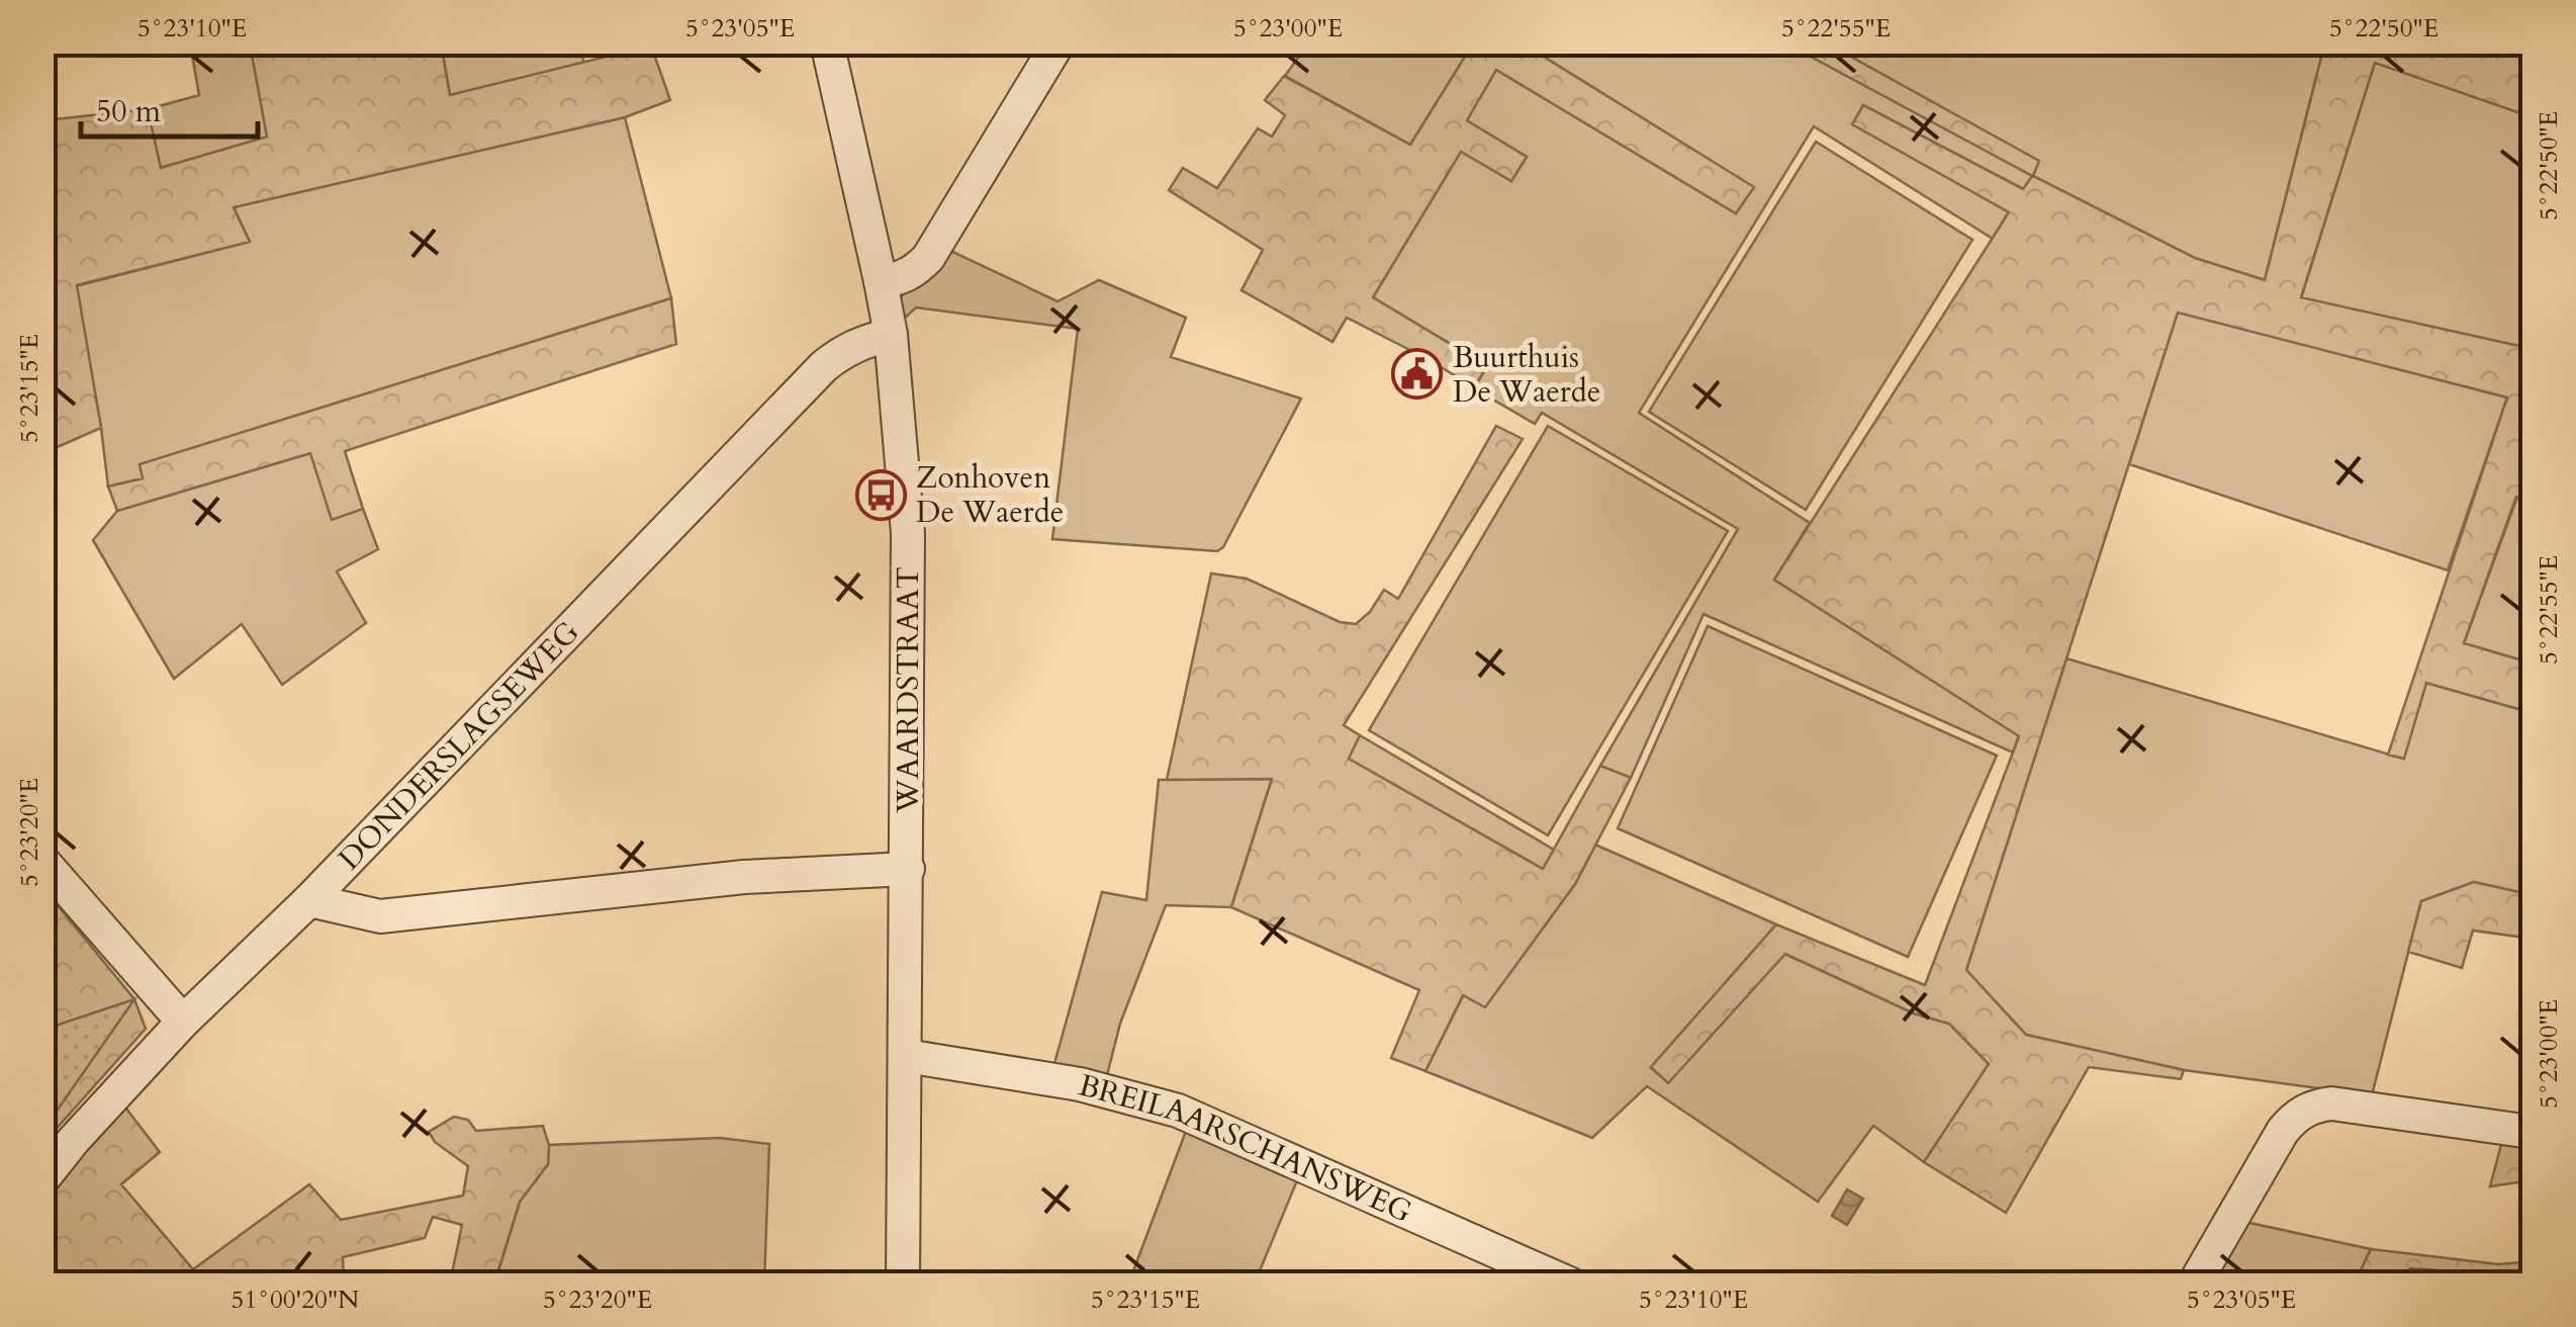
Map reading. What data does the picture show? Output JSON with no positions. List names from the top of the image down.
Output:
{
  "streets": {
    "street": ["WAARDSTRAAT", "DONDERSLAGSEWEG", "BREILAARSCHANSWEG"]
  },
  "crossings": [
    ["WAARDSTRAAT", "DONDERSLAGSEWEG"],
    ["WAARDSTRAAT", "BREILAARSCHANSWEG"]
  ],
  "places": {
    "public building": ["Buurthuis De Waerde"],
    "bus stop": ["Zonhoven De Waerde"]
  },
  "scale_bar": "50 m",
  "coordinates": [
    "5°23'10\"E",
    "5°23'05\"E",
    "5°23'00\"E",
    "5°22'55\"E",
    "5°22'50\"E",
    "5°23'15\"E",
    "5°23'20\"E",
    "51°00'20\"N"
  ]
}
